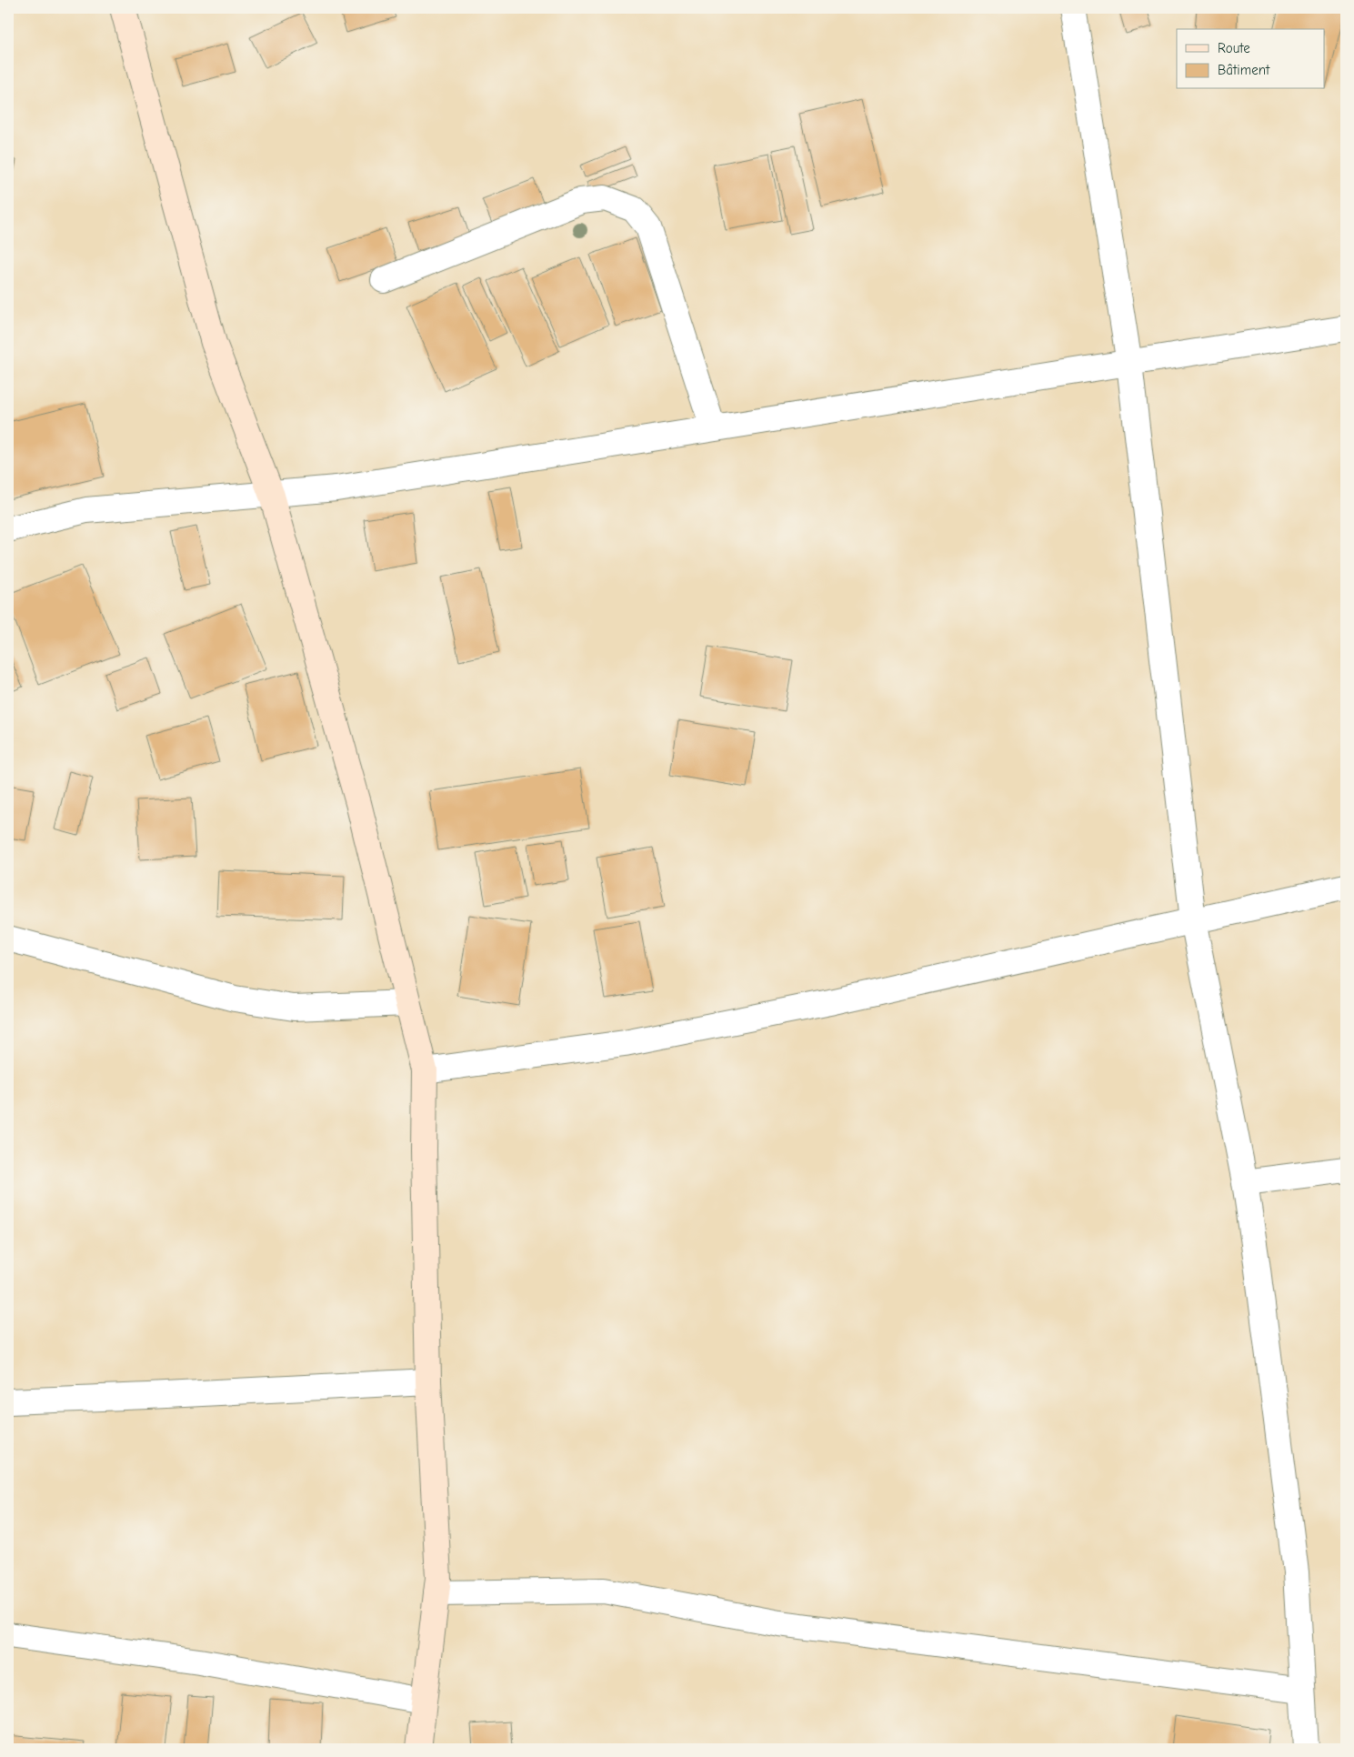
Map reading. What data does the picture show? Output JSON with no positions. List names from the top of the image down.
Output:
{
  "legend": ["Route", "Bâtiment"]
}
